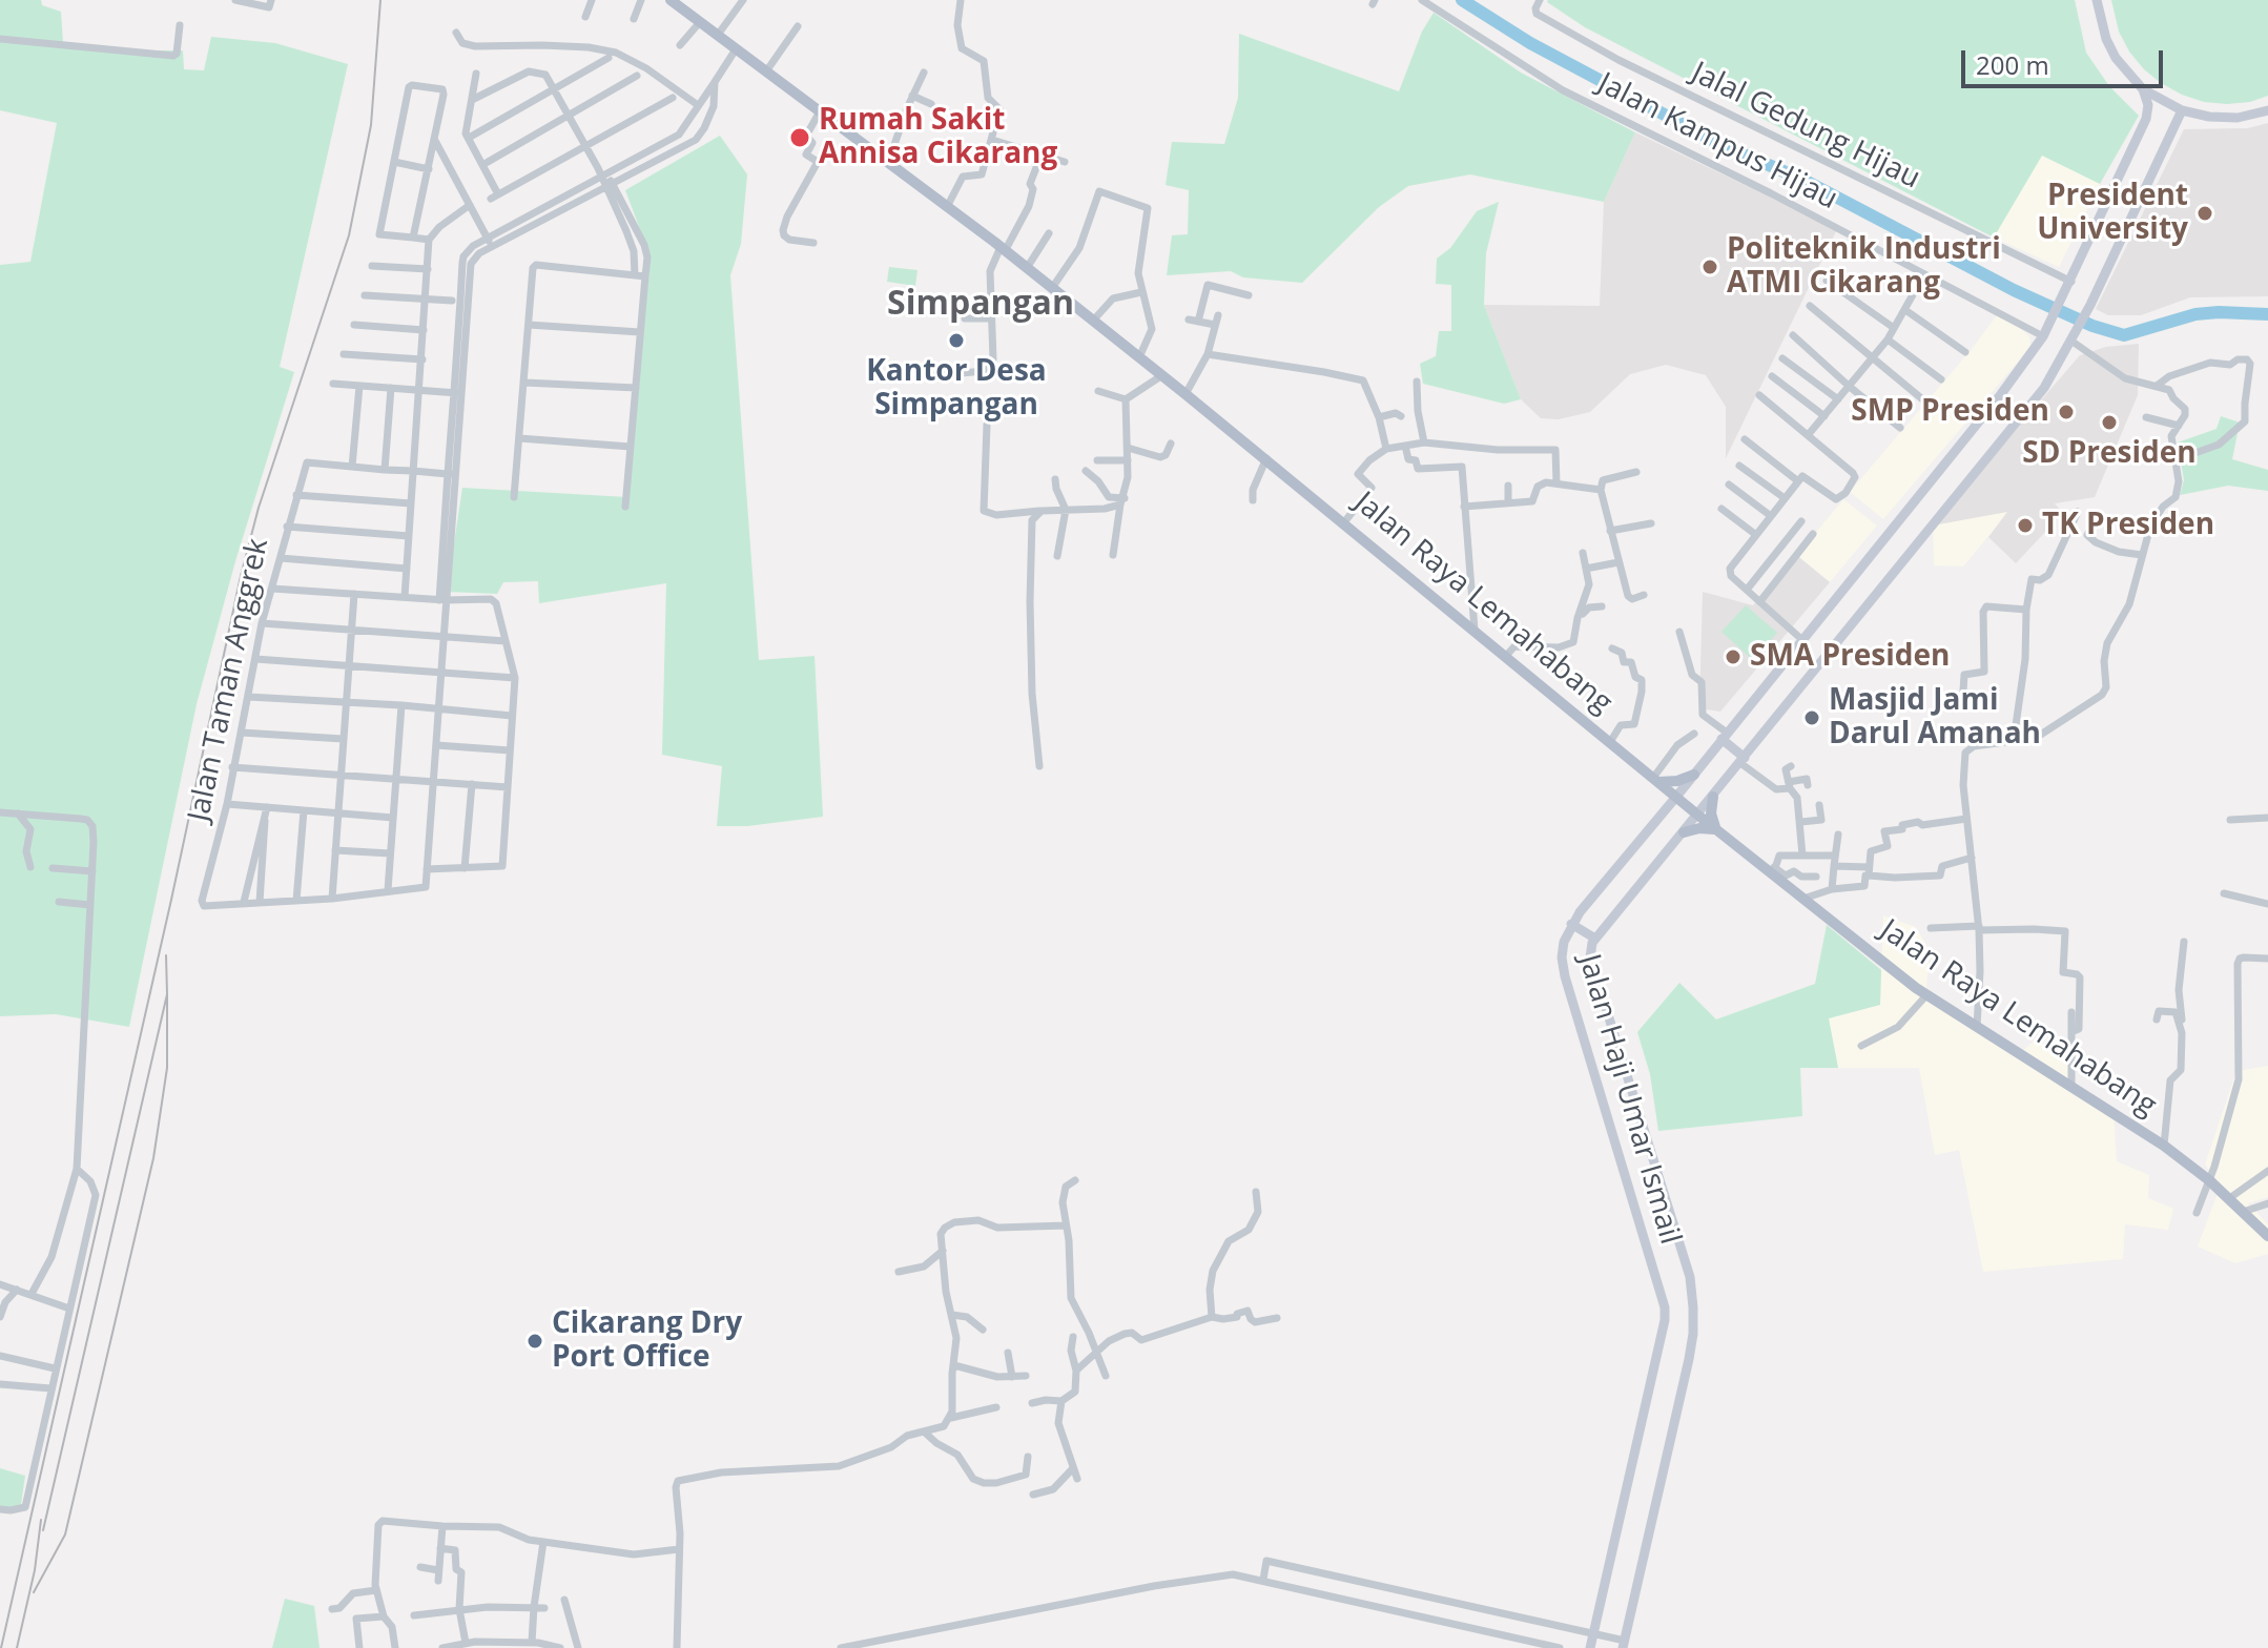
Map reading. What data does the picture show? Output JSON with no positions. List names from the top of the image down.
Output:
{
  "streets": {
    "main road": ["Jalan Raya Lemahabang", "Jalan Haji Umar Ismail"],
    "street": ["Jalal Gedung Hijau", "Jalan Kampus Hijau", "Jalan Taman Anggrek"]
  },
  "crossings": [
    ["Jalal Gedung Hijau", "Jalan Haji Umar Ismail"],
    ["Jalan Kampus Hijau", "Jalan Haji Umar Ismail"],
    ["Jalan Raya Lemahabang", "Jalan Haji Umar Ismail"]
  ],
  "districts": ["Simpangan"],
  "places": [
    "Rumah Sakit Annisa Cikarang",
    "President University",
    "Politeknik Industri ATMI Cikarang",
    "Kantor Desa Simpangan",
    "SMP Presiden",
    "SD Presiden",
    "TK Presiden",
    "SMA Presiden",
    "Masjid Jami Darul Amanah",
    "Cikarang Dry Port Office"
  ],
  "scale_bar": "200 m"
}
